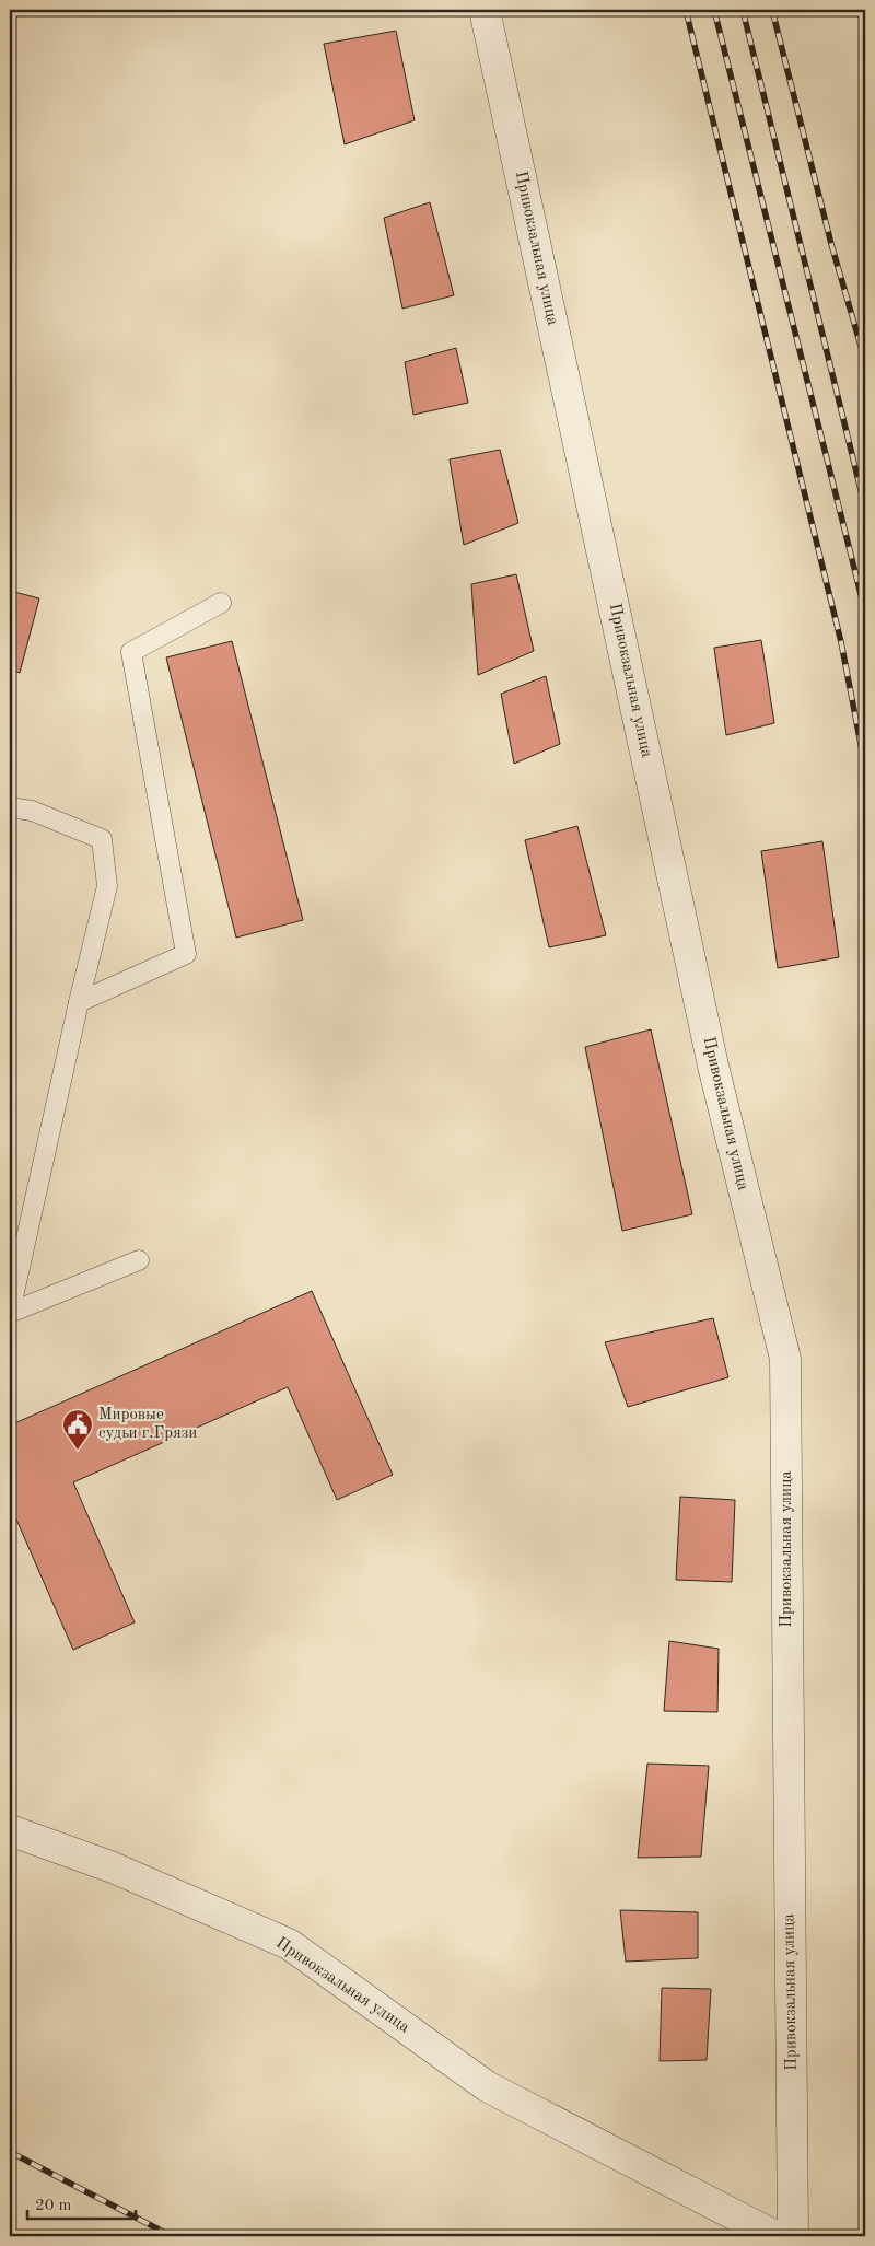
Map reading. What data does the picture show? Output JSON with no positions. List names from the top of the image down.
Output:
{
  "streets": {
    "street": ["Привокзальная улица"]
  },
  "places": {
    "public building": ["Мировые судьи г.Грязи"]
  },
  "scale_bar": "20 m"
}
